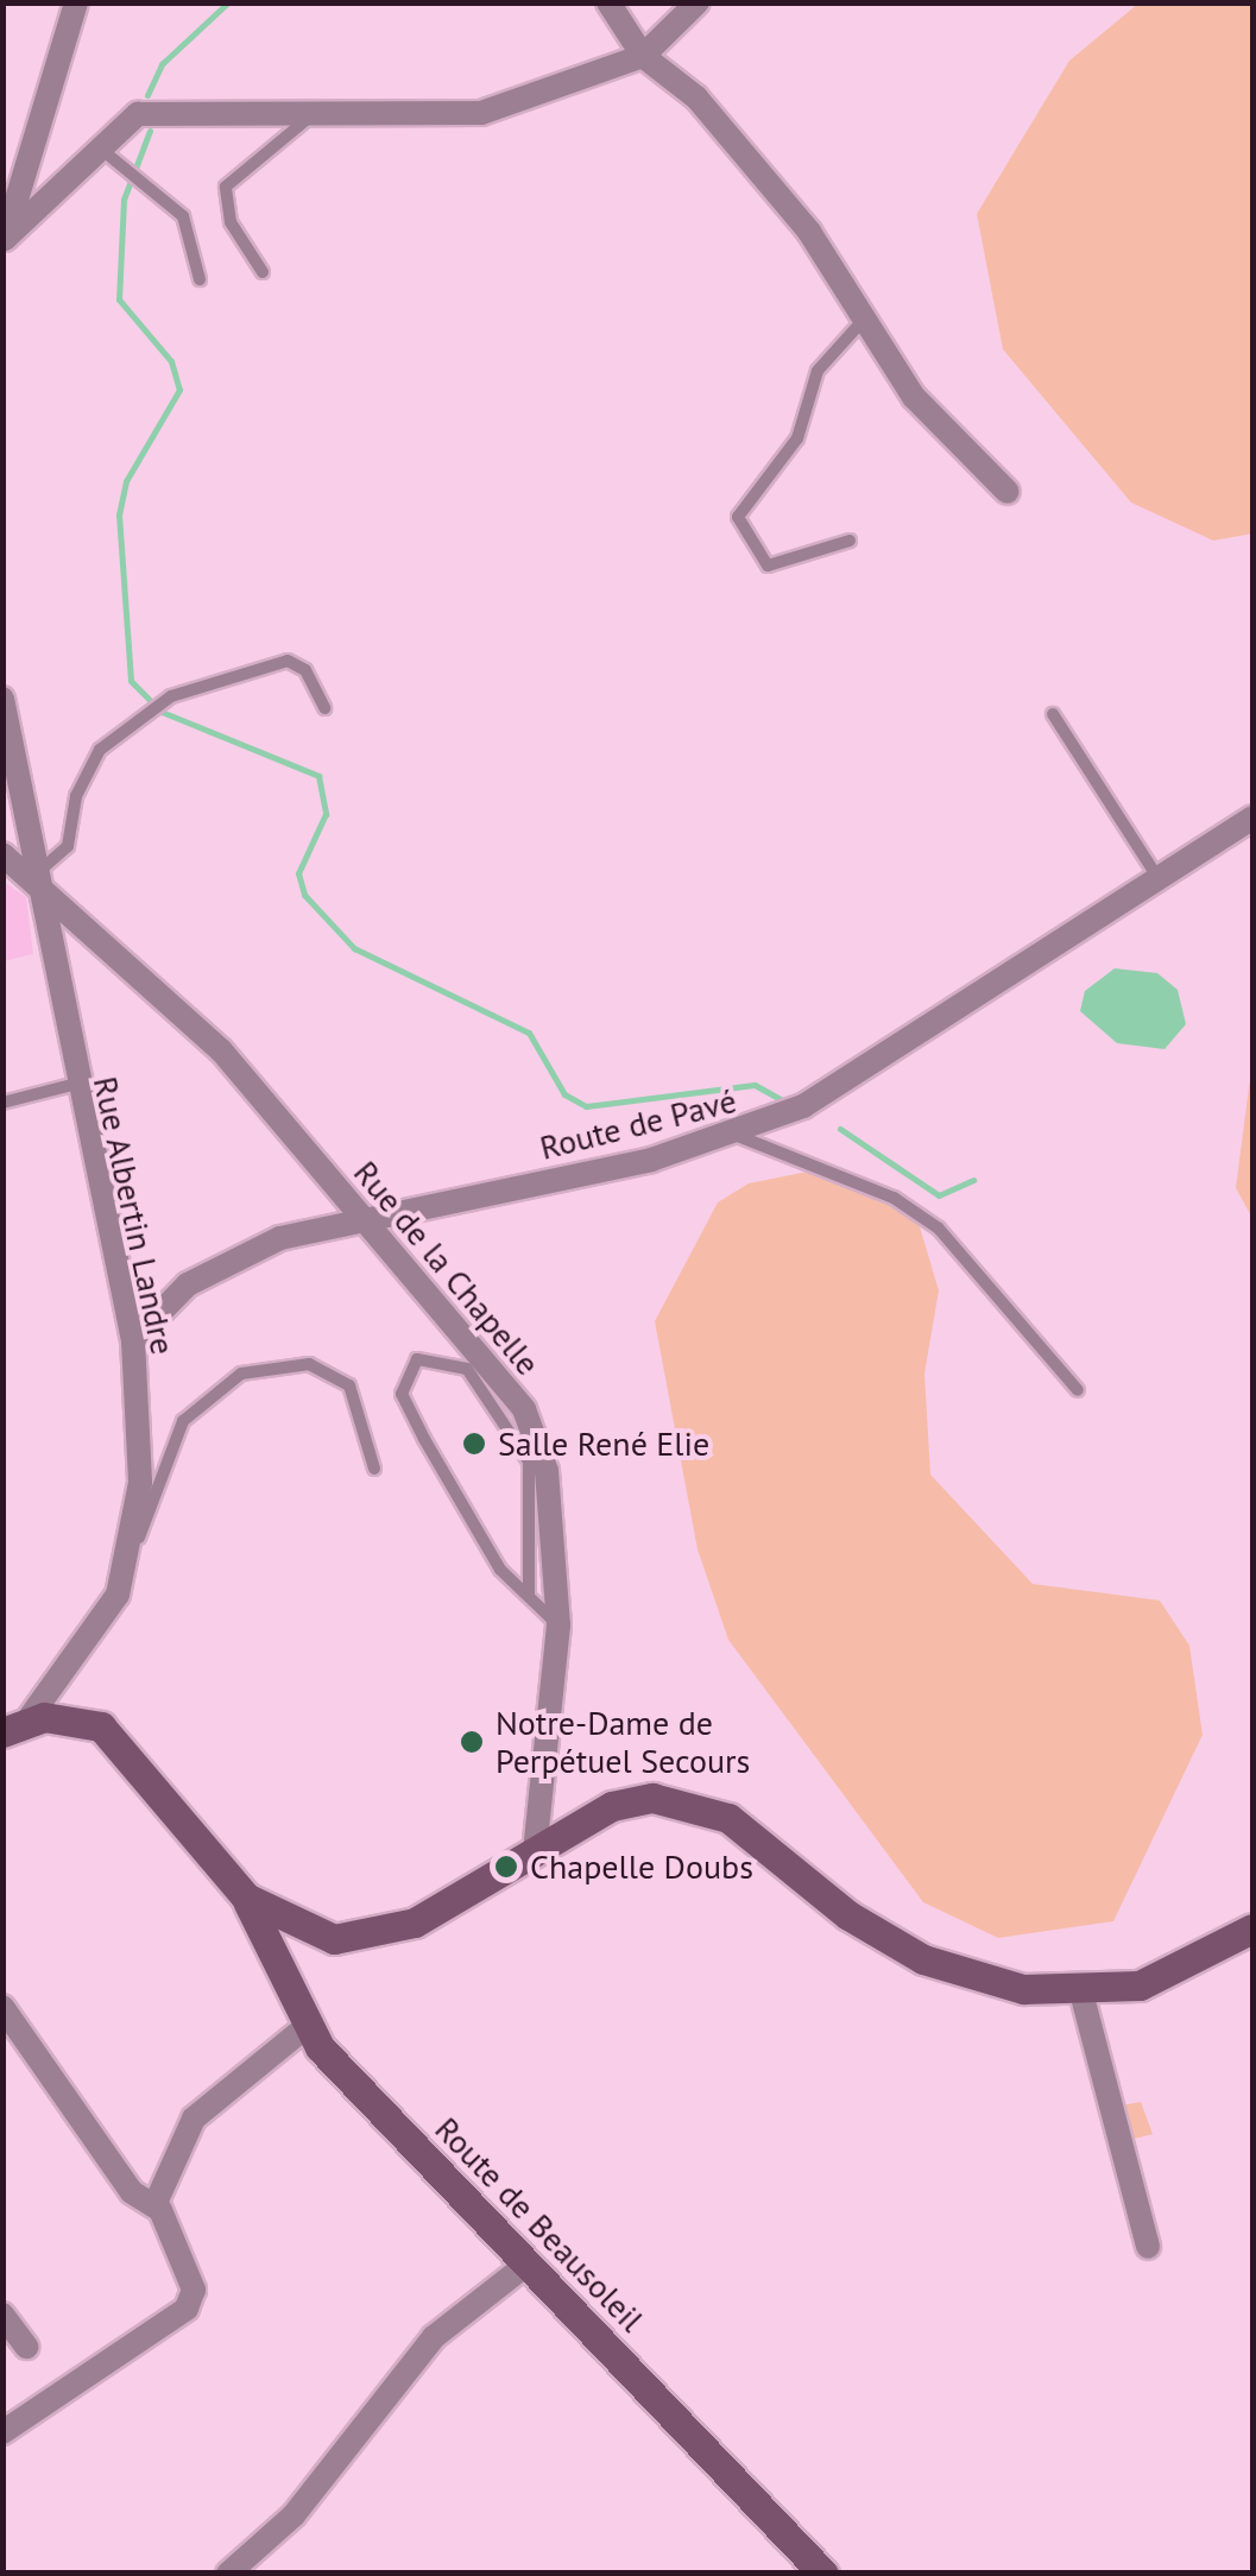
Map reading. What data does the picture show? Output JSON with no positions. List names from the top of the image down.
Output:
{
  "streets": {
    "main road": ["Route de Beausoleil"],
    "street": ["Route de Pavé", "Rue Albertin Landre", "Rue de la Chapelle"]
  },
  "crossings": [
    ["Route de Pavé", "Rue Albertin Landre"],
    ["Route de Pavé", "Rue de la Chapelle"],
    ["Rue Albertin Landre", "Rue de la Chapelle"]
  ],
  "places": ["Salle René Elie", "Notre-Dame de Perpétuel Secours", "Chapelle Doubs"]
}
